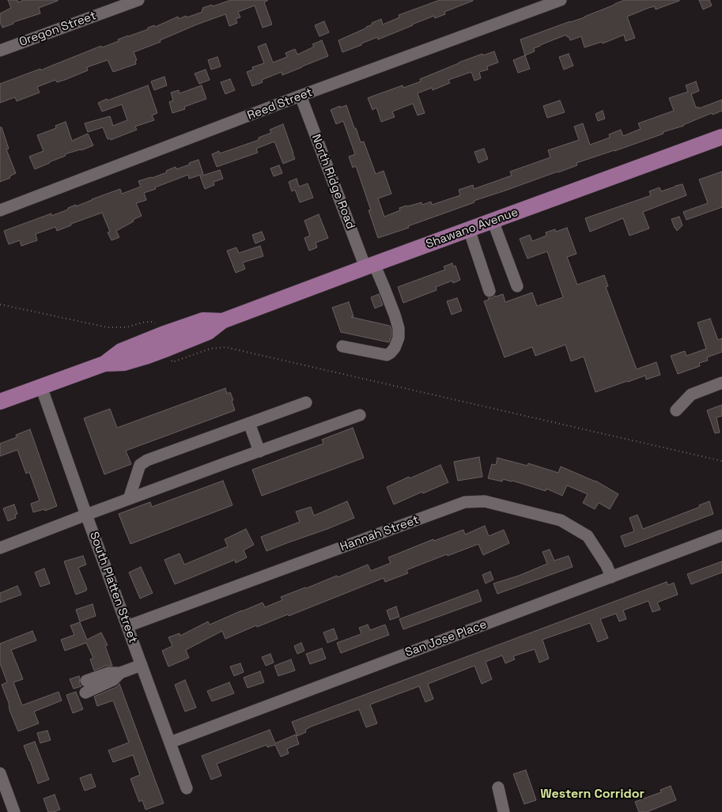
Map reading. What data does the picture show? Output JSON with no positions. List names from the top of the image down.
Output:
{
  "streets": {
    "main road": ["Shawano Avenue"],
    "street": [
      "Oregon Street",
      "Reed Street",
      "North Ridge Road",
      "Hannah Street",
      "South Platten Street",
      "San Jose Place"
    ]
  },
  "crossings": [
    ["Reed Street", "North Ridge Road"],
    ["North Ridge Road", "Shawano Avenue"],
    ["Shawano Avenue", "South Platten Street"],
    ["Hannah Street", "South Platten Street"],
    ["Hannah Street", "San Jose Place"],
    ["South Platten Street", "San Jose Place"]
  ],
  "districts": ["Western Corridor"]
}
